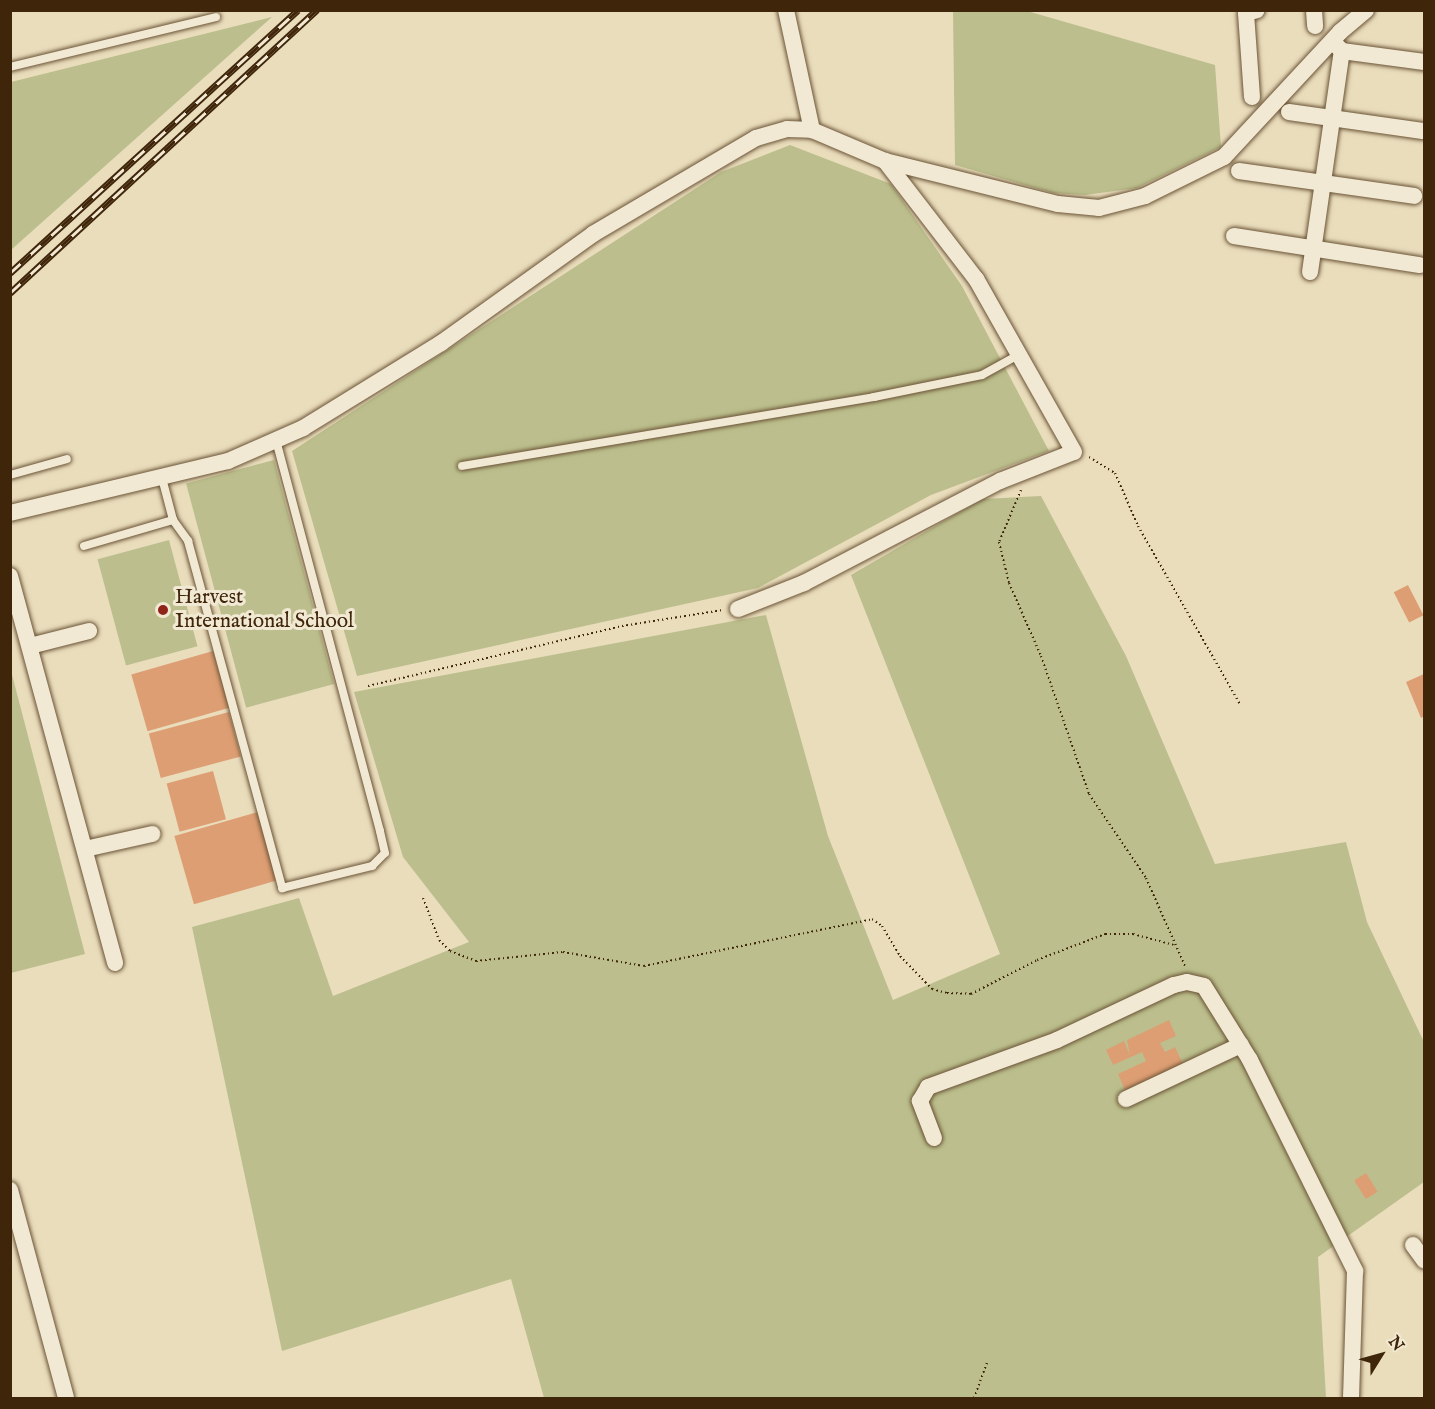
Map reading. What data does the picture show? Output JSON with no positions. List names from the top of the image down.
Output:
{
  "places": ["Harvest International School"],
  "north": "top right"
}
